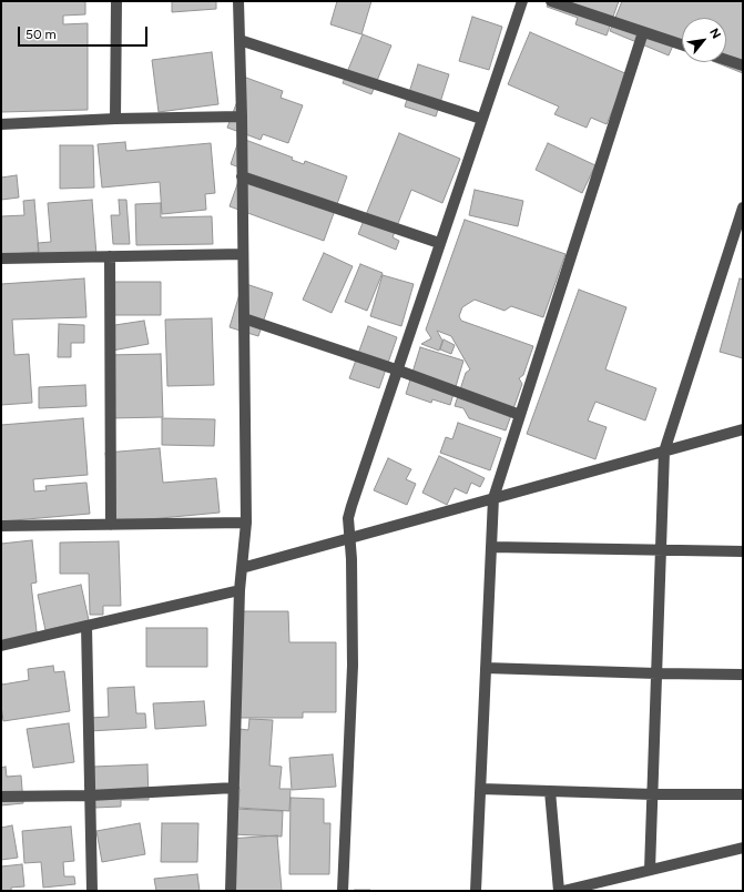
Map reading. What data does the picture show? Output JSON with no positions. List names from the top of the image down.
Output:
{
  "scale_bar": "50 m",
  "north": "top right"
}
